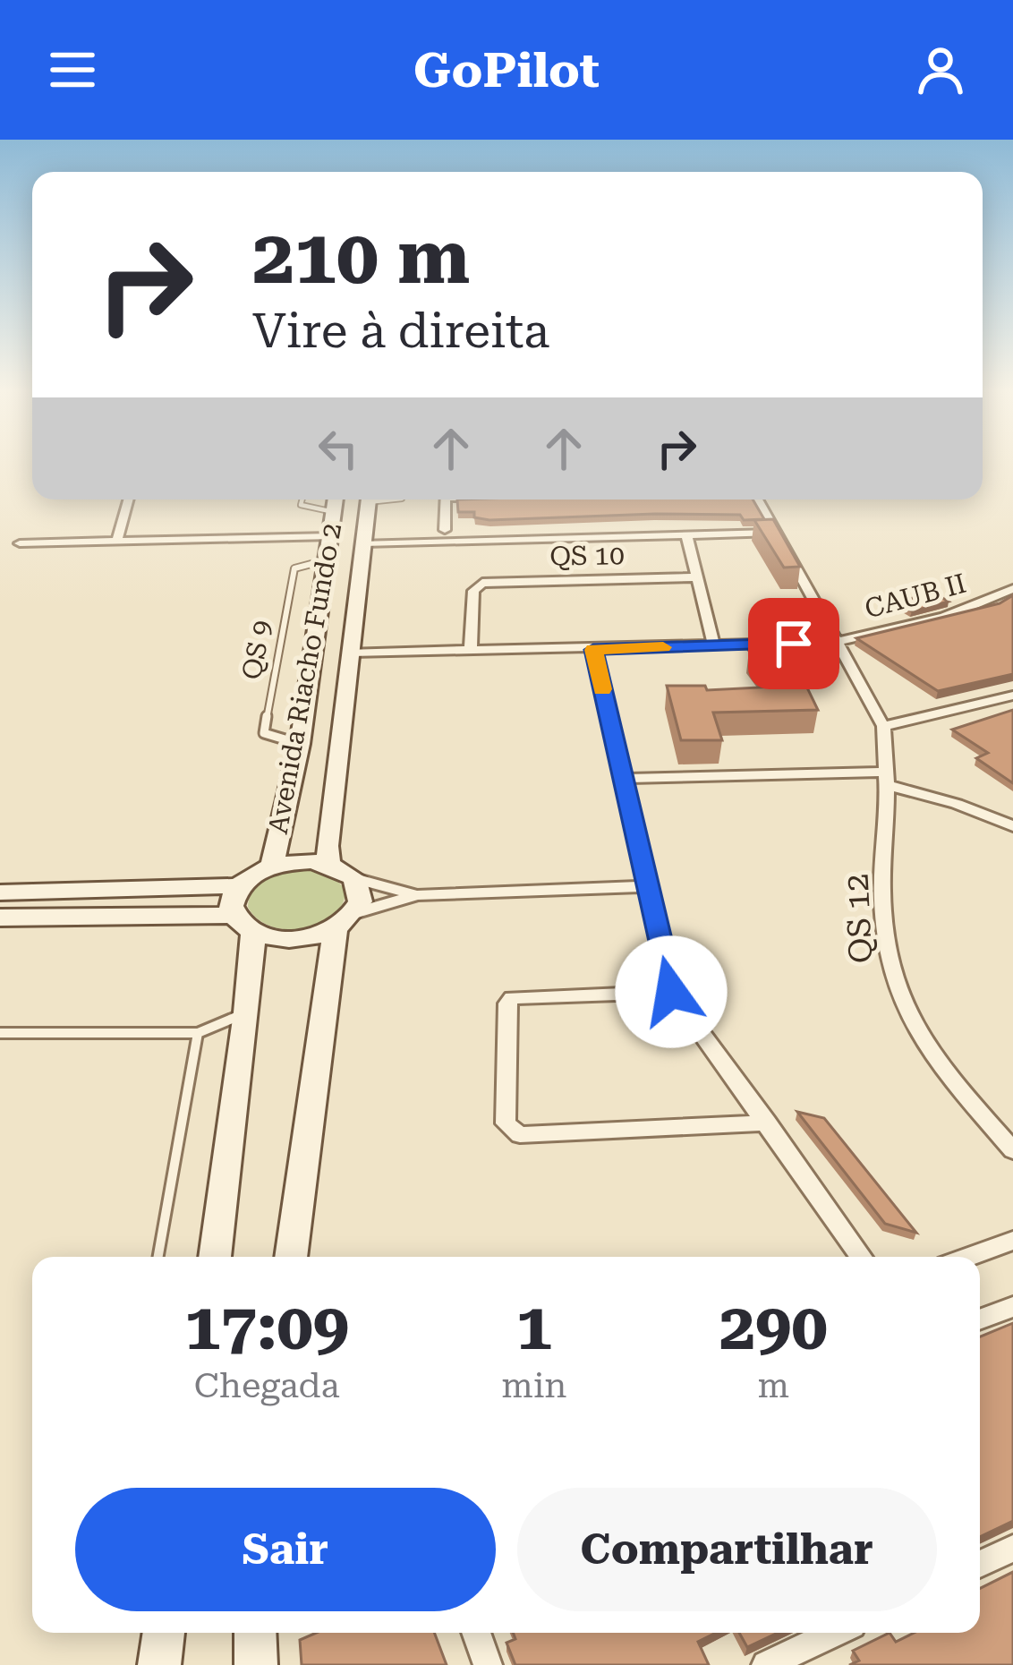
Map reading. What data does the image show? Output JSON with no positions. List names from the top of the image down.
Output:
{
  "streets": {
    "main road": ["Avenida Riacho Fundo 2"],
    "street": ["QS 10", "CAUB II", "QS 12"],
    "lane": ["QS 9"]
  },
  "crossings": [
    ["QS 9", "Avenida Riacho Fundo 2"]
  ],
  "page": {
    "header": "GoPilot",
    "turn": ["210 m", "Vire à direita"],
    "eta": [
      "17:09",
      "Chegada",
      "1",
      "min",
      "290",
      "m"
    ],
    "buttons": ["Sair", "Compartilhar"]
  }
}
